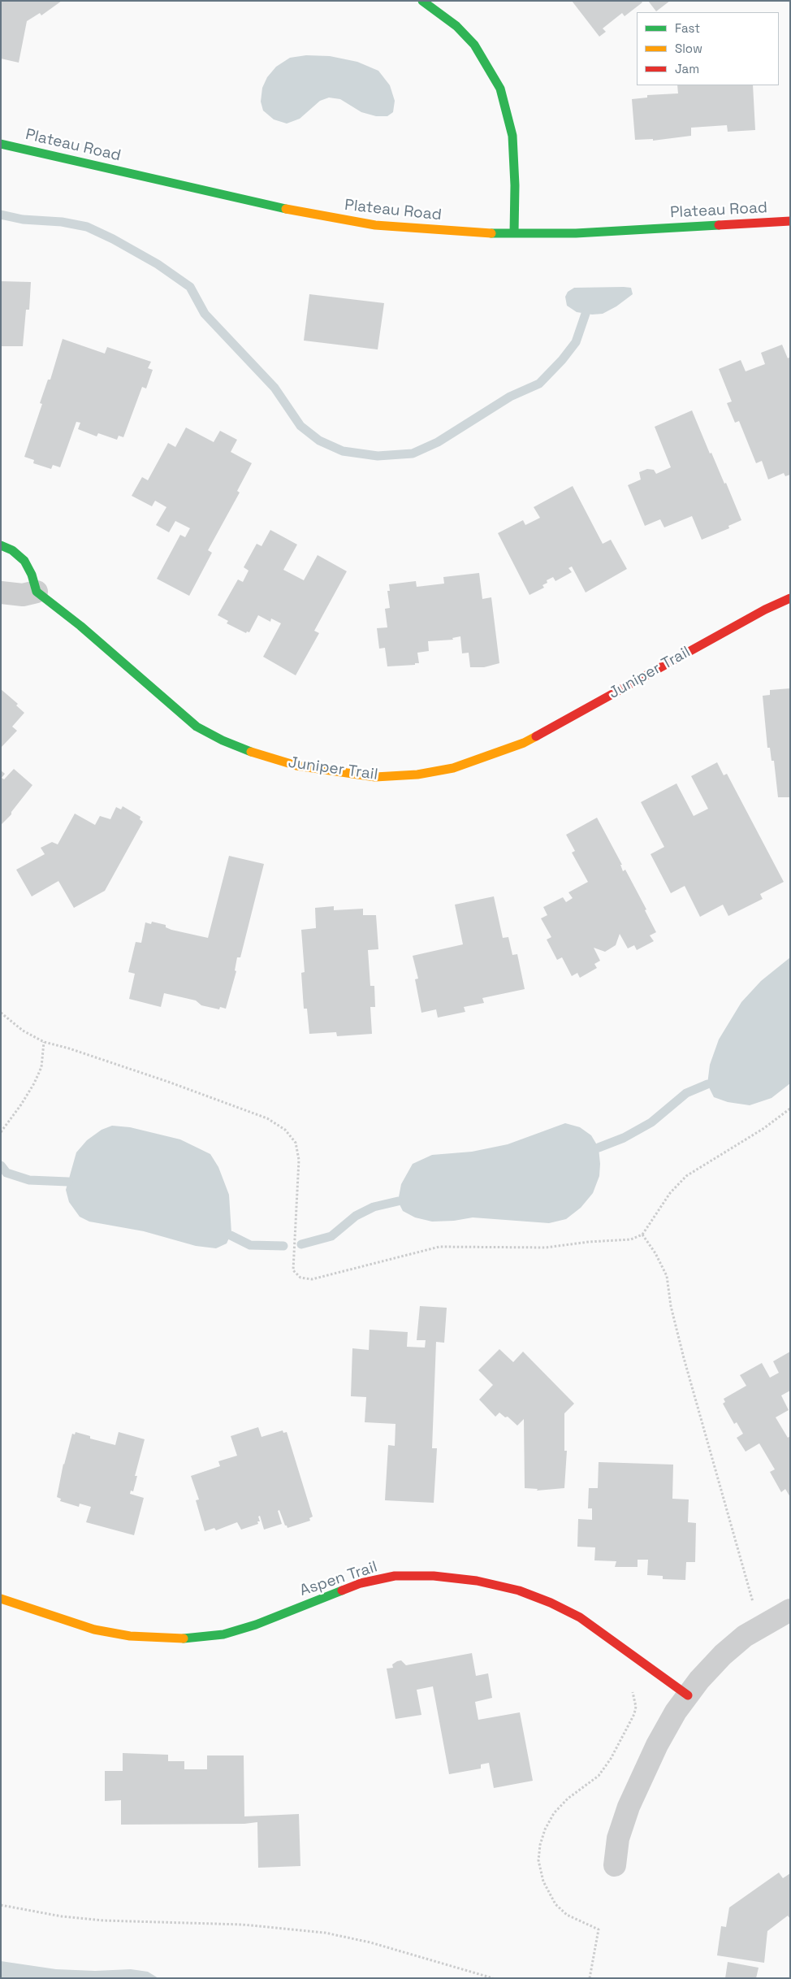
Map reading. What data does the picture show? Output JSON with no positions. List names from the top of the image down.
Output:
{
  "streets": {
    "street": ["Plateau Road", "Juniper Trail", "Aspen Trail"]
  },
  "legend": ["Fast", "Slow", "Jam"]
}
